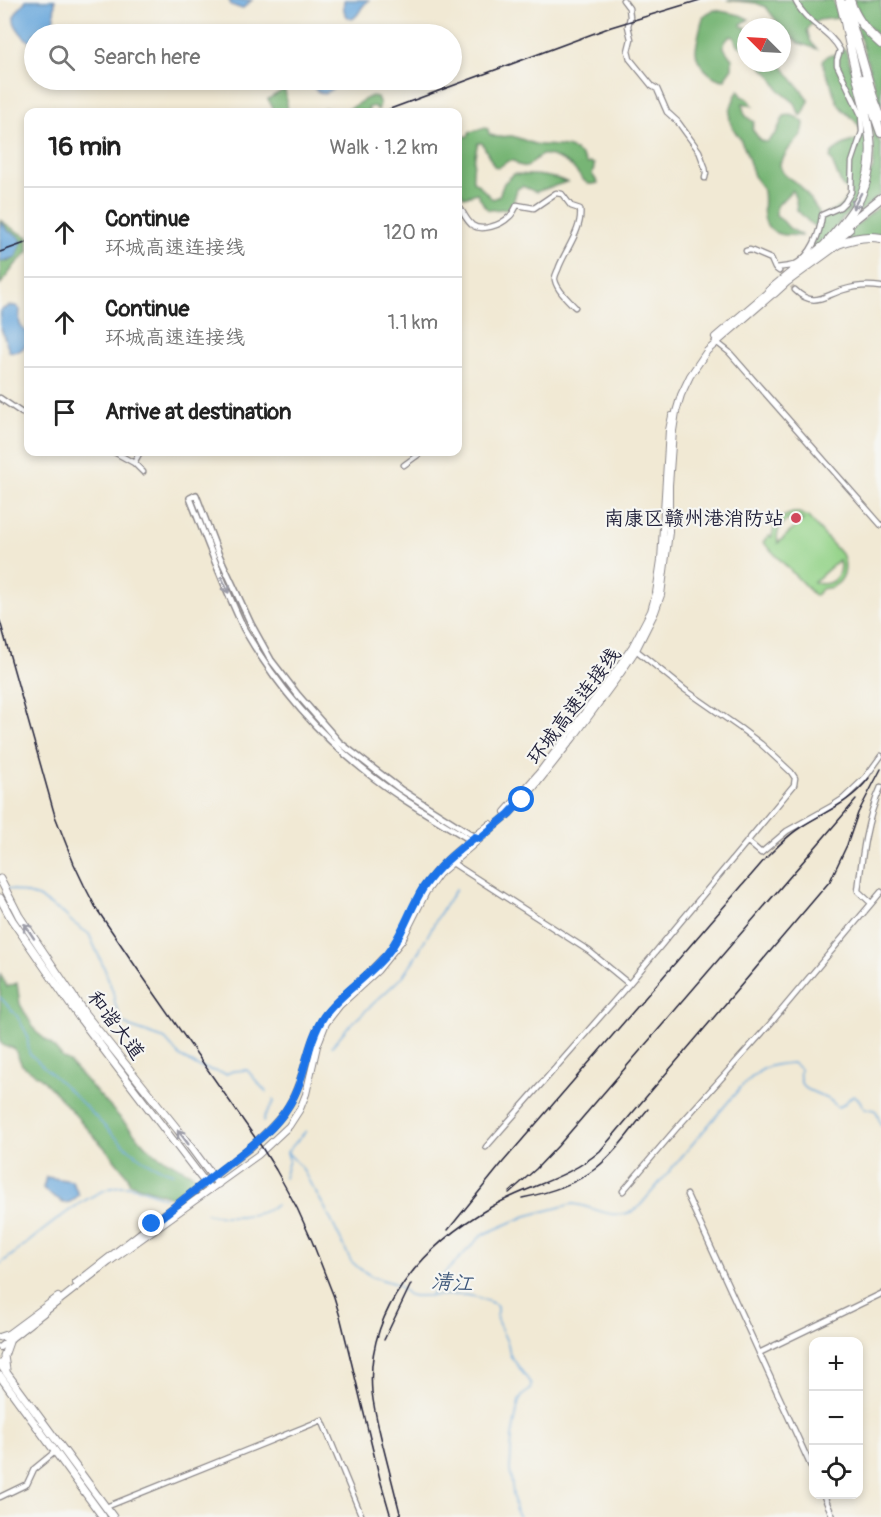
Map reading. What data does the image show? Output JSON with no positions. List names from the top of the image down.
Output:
{
  "streets": {
    "highway": ["和谐大道"],
    "main road": ["环城高速连接线"]
  },
  "crossings": [
    ["环城高速连接线", "和谐大道"]
  ],
  "water": ["清江"],
  "places": ["南康区赣州港消防站"],
  "north": "top left",
  "page": {
    "search": "Search here",
    "heading": ["16 min", "Walk · 1.2 km"],
    "list": [
      ["Continue", "环城高速连接线", "120 m"],
      ["Continue", "环城高速连接线", "1.1 km"],
      "Arrive at destination"
    ],
    "map_buttons": ["+", "−"]
  }
}
